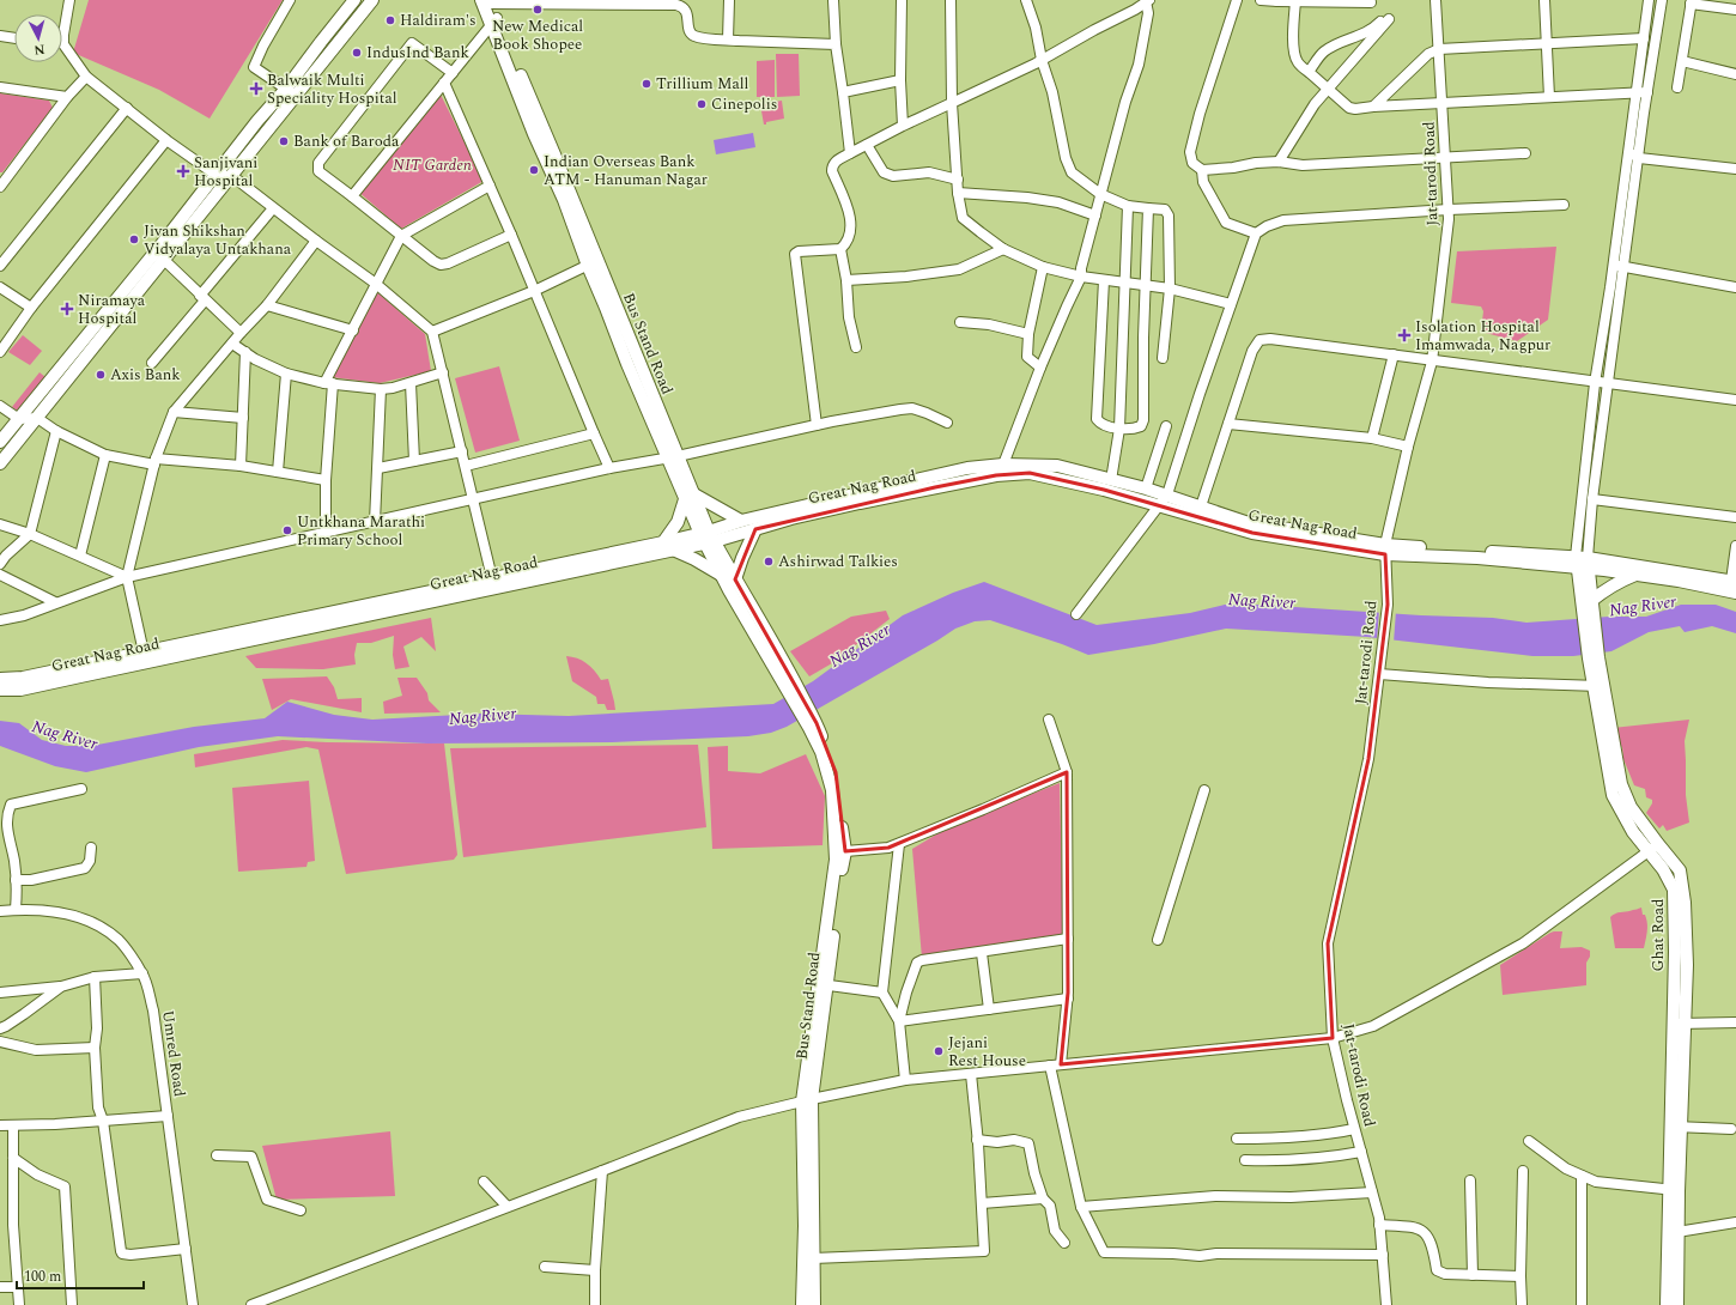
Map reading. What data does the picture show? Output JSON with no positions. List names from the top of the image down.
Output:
{
  "streets": {
    "main road": ["Bus Stand Road", "Great Nag Road", "Ghat Road"],
    "street": ["Jat-tarodi Road", "Umred Road"]
  },
  "crossings": [
    ["Jat-tarodi Road", "Great Nag Road"],
    ["Bus Stand Road", "Great Nag Road"],
    ["Great Nag Road", "Ghat Road"]
  ],
  "water": ["Nag River"],
  "parks": ["NIT Garden"],
  "places": {
    "other": [
      "New Medical Book Shopee",
      "Haldiram's",
      "IndusInd Bank",
      "Trillium Mall",
      "Cinepolis",
      "Bank of Baroda",
      "Indian Overseas Bank ATM - Hanuman Nagar",
      "Jivan Shikshan Vidyalaya Untakhana",
      "Axis Bank",
      "Untkhana Marathi Primary School",
      "Ashirwad Talkies",
      "Jejani Rest House"
    ],
    "health": [
      "Balwaik Multi Speciality Hospital",
      "Sanjivani Hospital",
      "Niramaya Hospital",
      "Isolation Hospital Imamwada, Nagpur"
    ]
  },
  "scale_bar": "100 m",
  "north": "bottom"
}
